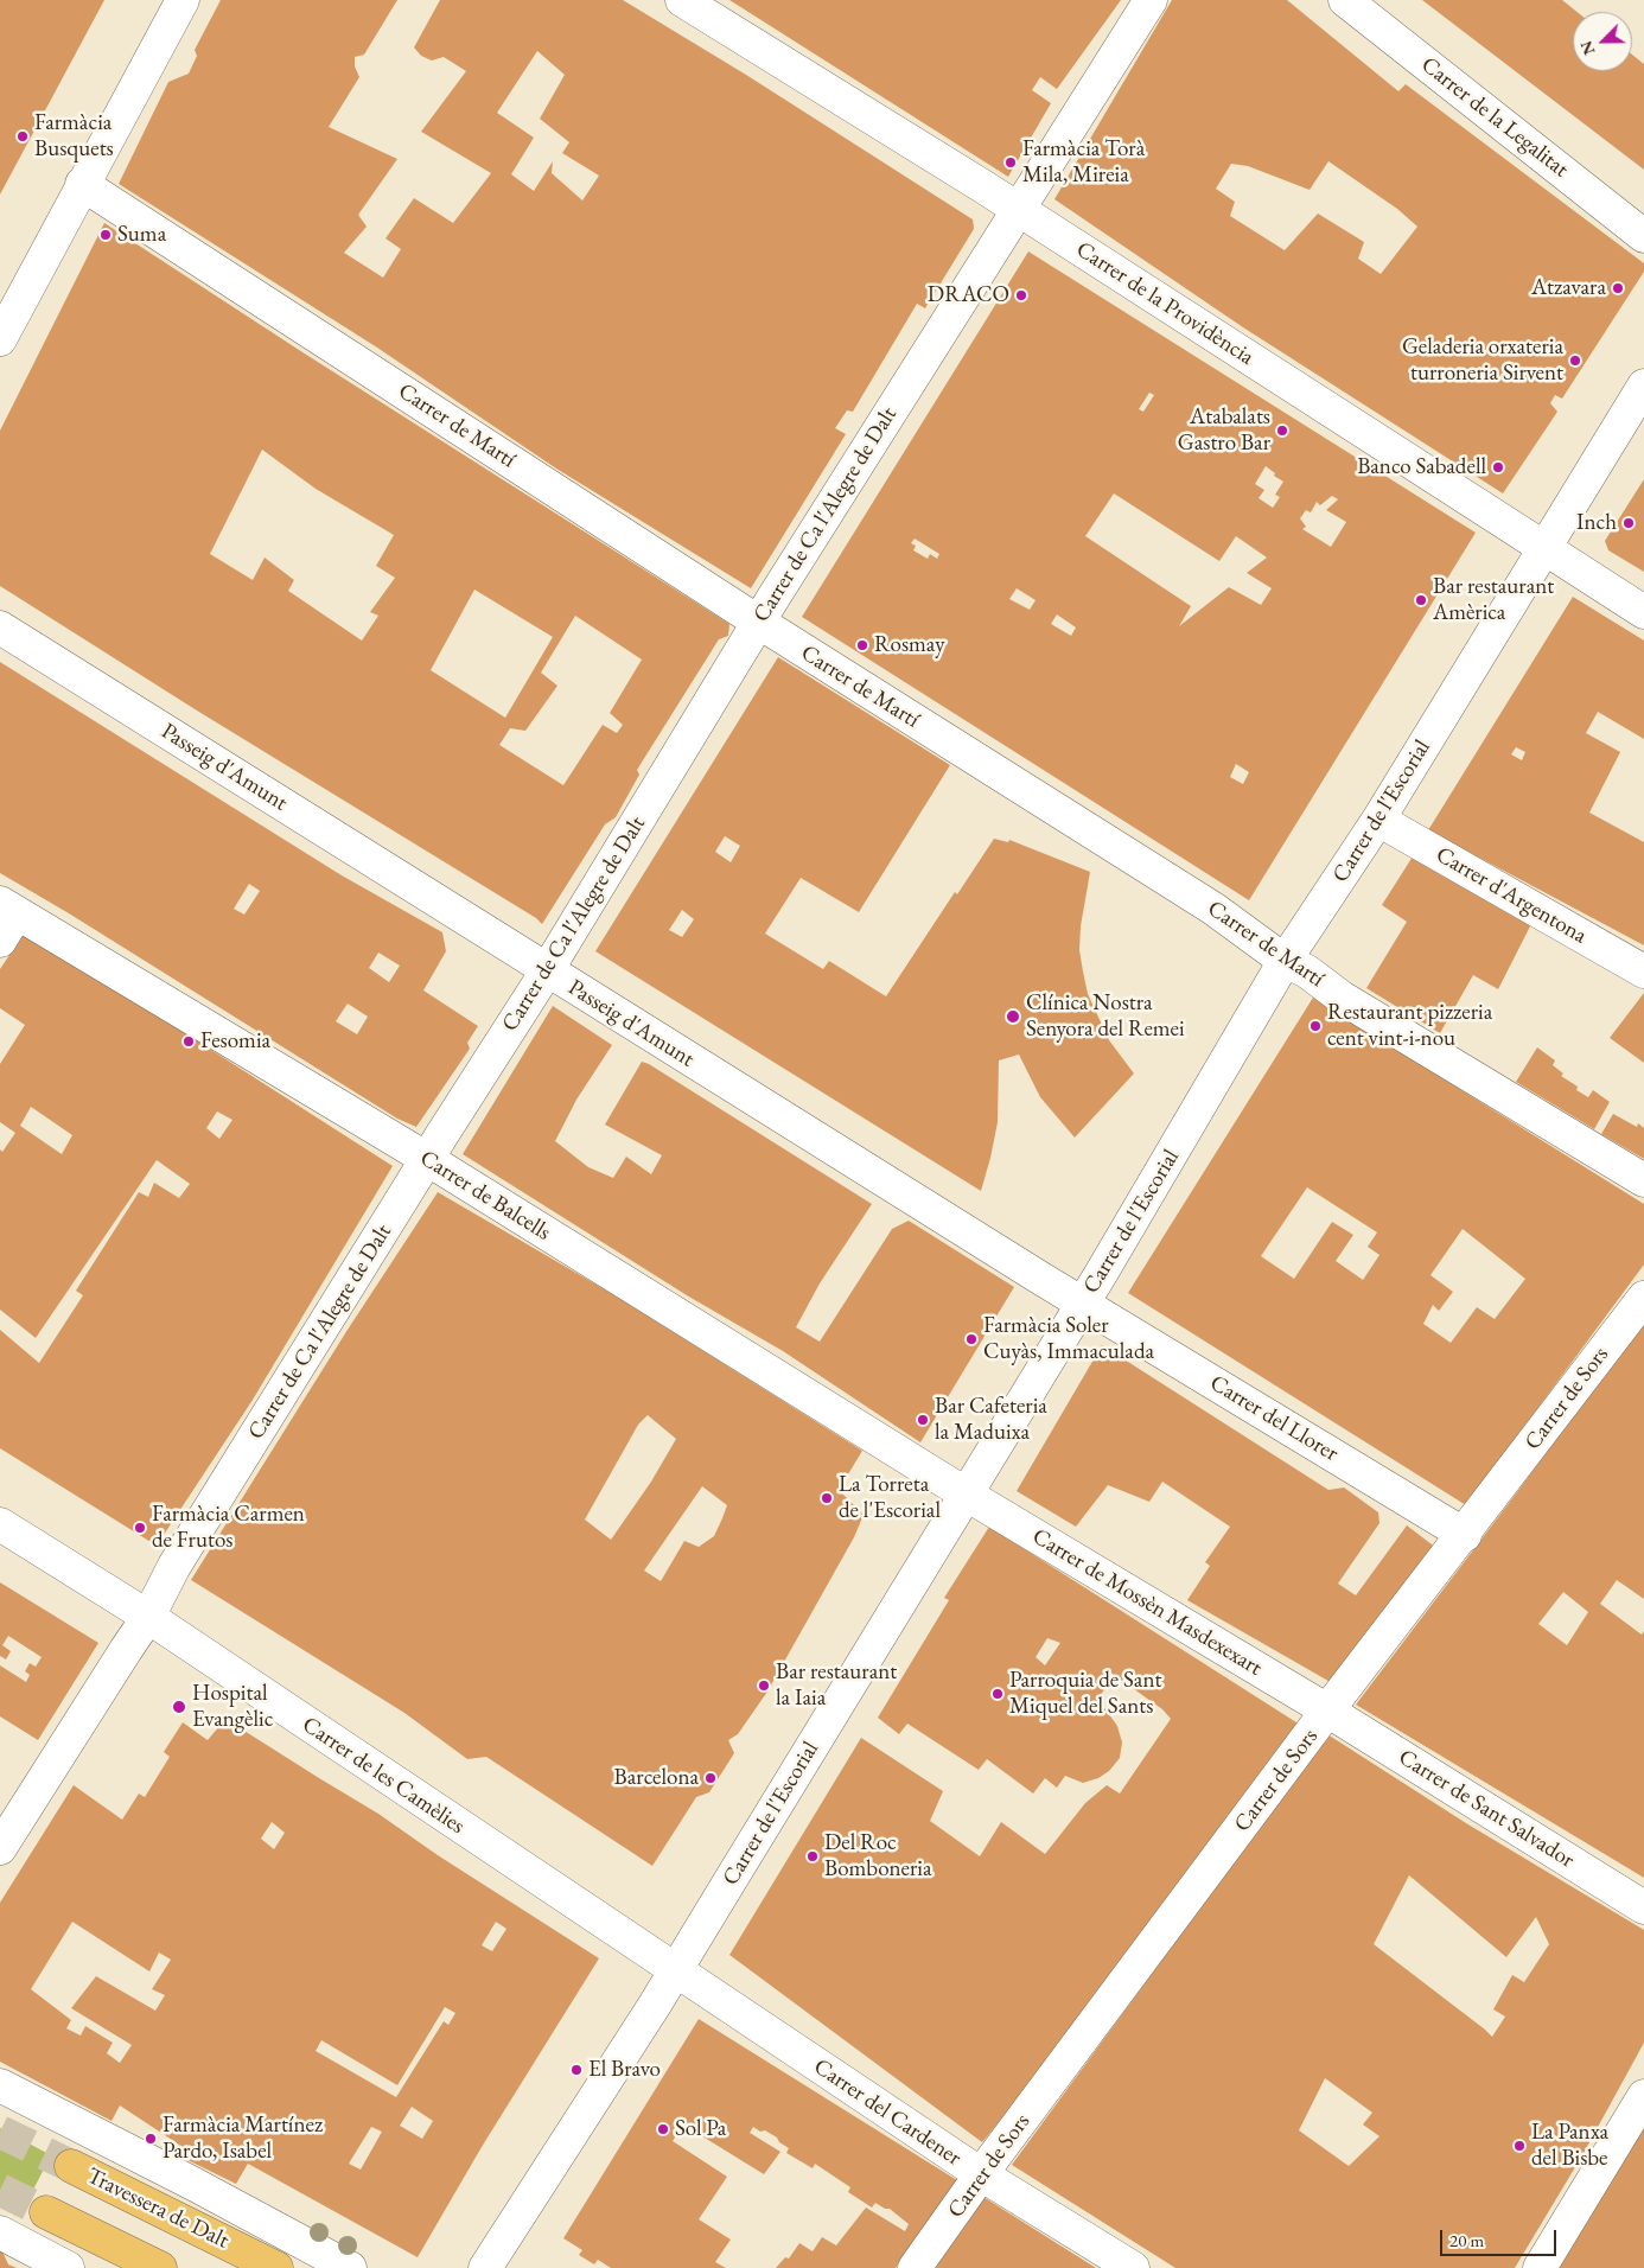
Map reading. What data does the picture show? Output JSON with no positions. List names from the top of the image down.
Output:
{
  "streets": {
    "main road": ["Travessera de Dalt"],
    "street": [
      "Carrer de la Legalitat",
      "Carrer de la Providència",
      "Carrer de Martí",
      "Carrer de Ca l'Alegre de Dalt",
      "Passeig d'Amunt",
      "Carrer de l'Escorial",
      "Carrer d'Argentona",
      "Carrer de Balcells",
      "Carrer de Sors",
      "Carrer del Llorer",
      "Carrer de Mossèn Masdexexart",
      "Carrer de les Camèlies",
      "Carrer de Sant Salvador",
      "Carrer del Cardener"
    ]
  },
  "crossings": [
    ["Carrer de la Providència", "Carrer de Ca l'Alegre de Dalt"],
    ["Carrer de la Providència", "Carrer de l'Escorial"],
    ["Carrer de Martí", "Carrer de Ca l'Alegre de Dalt"],
    ["Carrer de Martí", "Carrer de l'Escorial"],
    ["Carrer de Ca l'Alegre de Dalt", "Passeig d'Amunt"],
    ["Carrer de Ca l'Alegre de Dalt", "Carrer de Balcells"],
    ["Carrer de Ca l'Alegre de Dalt", "Carrer de les Camèlies"],
    ["Passeig d'Amunt", "Carrer de l'Escorial"],
    ["Passeig d'Amunt", "Carrer del Llorer"],
    ["Carrer de l'Escorial", "Carrer d'Argentona"],
    ["Carrer de l'Escorial", "Carrer de Balcells"],
    ["Carrer de l'Escorial", "Carrer del Llorer"],
    ["Carrer de l'Escorial", "Carrer de Mossèn Masdexexart"],
    ["Carrer de l'Escorial", "Carrer de les Camèlies"],
    ["Carrer de l'Escorial", "Carrer del Cardener"],
    ["Carrer de Balcells", "Carrer de Mossèn Masdexexart"],
    ["Carrer de Sors", "Carrer del Llorer"],
    ["Carrer de Sors", "Carrer de Mossèn Masdexexart"],
    ["Carrer de Sors", "Carrer de Sant Salvador"],
    ["Carrer de Sors", "Carrer del Cardener"],
    ["Carrer de Mossèn Masdexexart", "Carrer de Sant Salvador"],
    ["Carrer de les Camèlies", "Carrer del Cardener"]
  ],
  "places": [
    "Farmàcia Busquets",
    "Farmàcia Torà Mila, Mireia",
    "Suma",
    "Atzavara",
    "DRACO",
    "Geladeria orxateria turroneria Sirvent",
    "Atabalats Gastro Bar",
    "Banco Sabadell",
    "Inch",
    "Bar restaurant Amèrica",
    "Rosmay",
    "Clínica Nostra Senyora del Remei",
    "Restaurant pizzeria cent vint-i-nou",
    "Fesomia",
    "Farmàcia Soler Cuyàs, Immaculada",
    "Bar Cafeteria la Maduixa",
    "La Torreta de l'Escorial",
    "Farmàcia Carmen de Frutos",
    "Bar restaurant la Iaia",
    "Parroquia de Sant Miquel del Sants",
    "Hospital Evangèlic",
    "Barcelona",
    "Del Roc Bomboneria",
    "El Bravo",
    "Sol Pa",
    "Farmàcia Martínez Pardo, Isabel",
    "La Panxa del Bisbe"
  ],
  "scale_bar": "20 m",
  "north": "bottom left"
}
